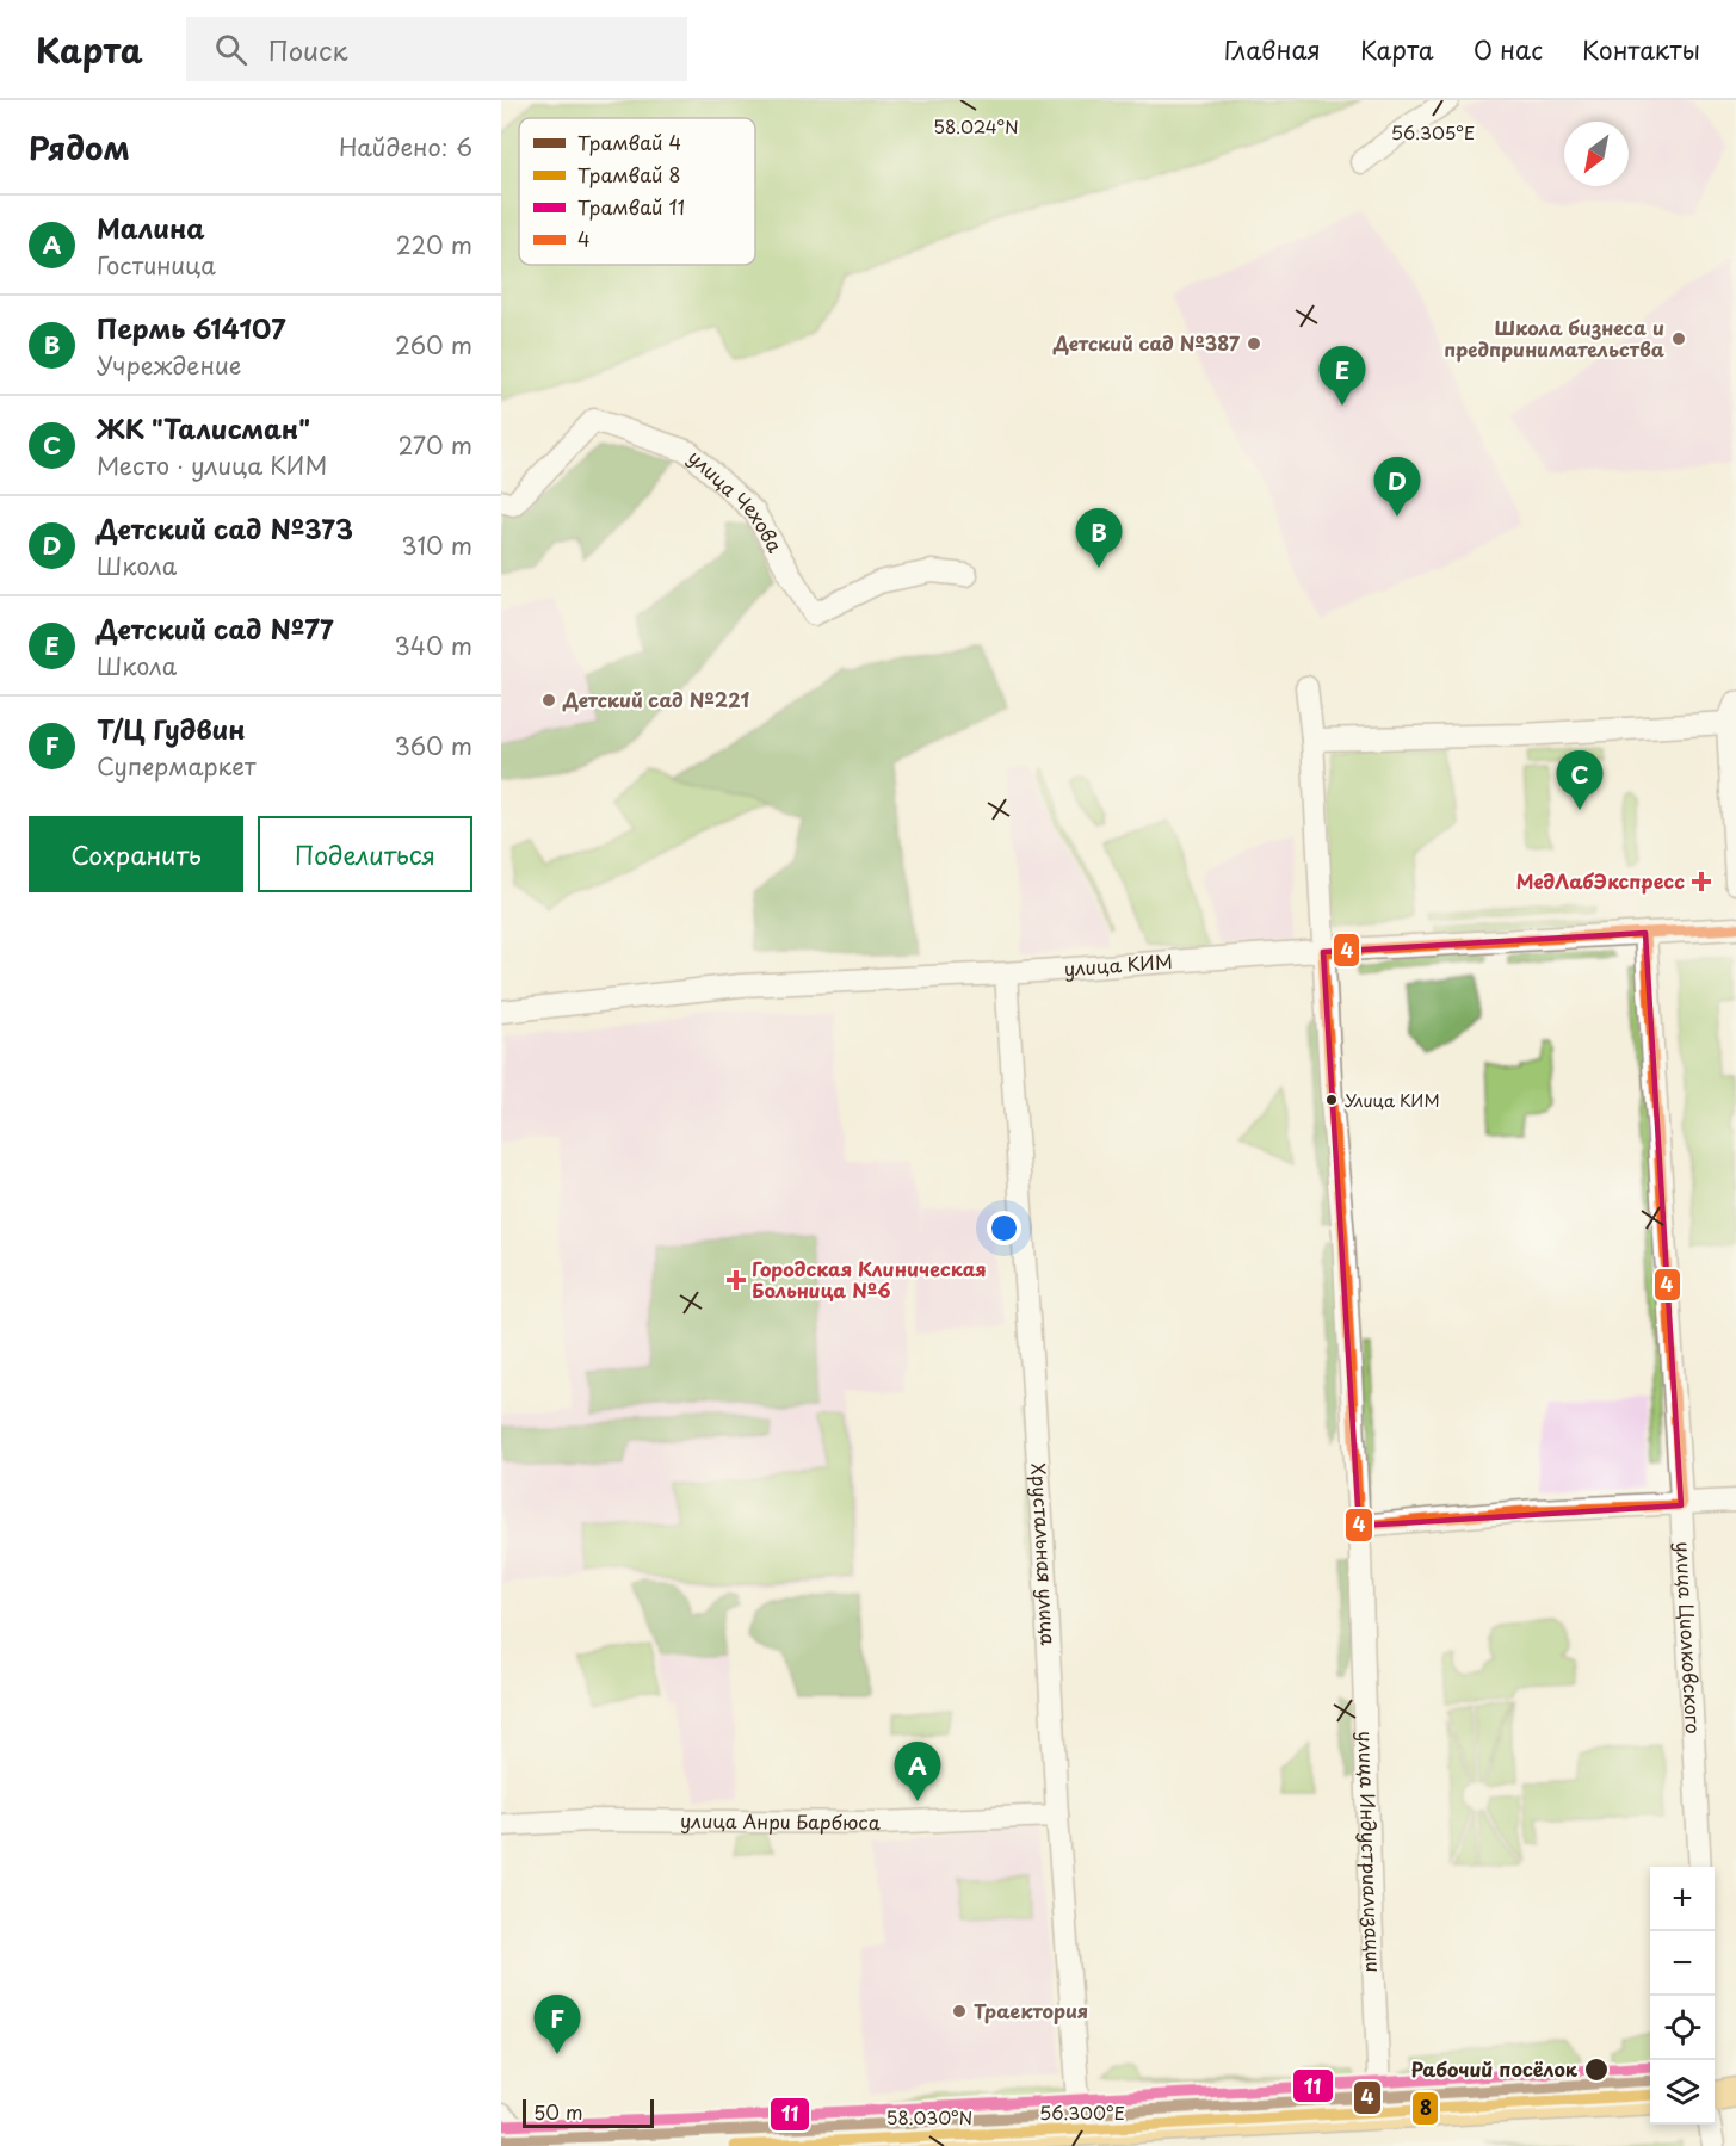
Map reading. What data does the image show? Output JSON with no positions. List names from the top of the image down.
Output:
{
  "streets": {
    "street": [
      "улица Чехова",
      "улица КИМ",
      "Хрустальная улица",
      "улица Циолковского",
      "улица Анри Барбюса",
      "улица Индустриализации"
    ]
  },
  "crossings": [
    ["улица КИМ", "Хрустальная улица"],
    ["улица КИМ", "улица Циолковского"],
    ["улица КИМ", "улица Индустриализации"],
    ["Хрустальная улица", "улица Анри Барбюса"]
  ],
  "places": {
    "other": [
      "Школа бизнеса и предпринимательства",
      "Детский сад №387",
      "Детский сад №221",
      "Улица КИМ",
      "Траектория",
      "Рабочий посёлок"
    ],
    "health": ["МедЛабЭкспресс", "Городская Клиническая Больница №6"]
  },
  "lines": [
    "transit line 4",
    "tram line 11",
    "tram line 4",
    "tram line 8"
  ],
  "legend": [
    "Трамвай 4",
    "Трамвай 8",
    "Трамвай 11",
    "4"
  ],
  "scale_bar": "50 m",
  "north": "bottom left",
  "page": {
    "header": "Карта",
    "search": "Поиск",
    "nav": [
      "Главная",
      "Карта",
      "О нас",
      "Контакты"
    ],
    "heading": ["Рядом", "Найдено: 6"],
    "list": [
      {
        "mark": "A",
        "name": "Малина",
        "note": "Гостиница",
        "value": "220 m"
      },
      {
        "mark": "B",
        "name": "Пермь 614107",
        "note": "Учреждение",
        "value": "260 m"
      },
      {
        "mark": "C",
        "name": "ЖК \"Талисман\"",
        "note": "Место · улица КИМ",
        "value": "270 m"
      },
      {
        "mark": "D",
        "name": "Детский сад №373",
        "note": "Школа",
        "value": "310 m"
      },
      {
        "mark": "E",
        "name": "Детский сад №77",
        "note": "Школа",
        "value": "340 m"
      },
      {
        "mark": "F",
        "name": "Т/Ц Гудвин",
        "note": "Супермаркет",
        "value": "360 m"
      }
    ],
    "pins": [
      "E",
      "D",
      "B",
      "C",
      "A",
      "F"
    ],
    "buttons": ["Сохранить", "Поделиться"],
    "map_buttons": ["+", "−"],
    "scale": "50 m"
  },
  "coordinates": [
    "58.024°N",
    "56.305°E",
    "56.300°E",
    "58.030°N"
  ]
}
